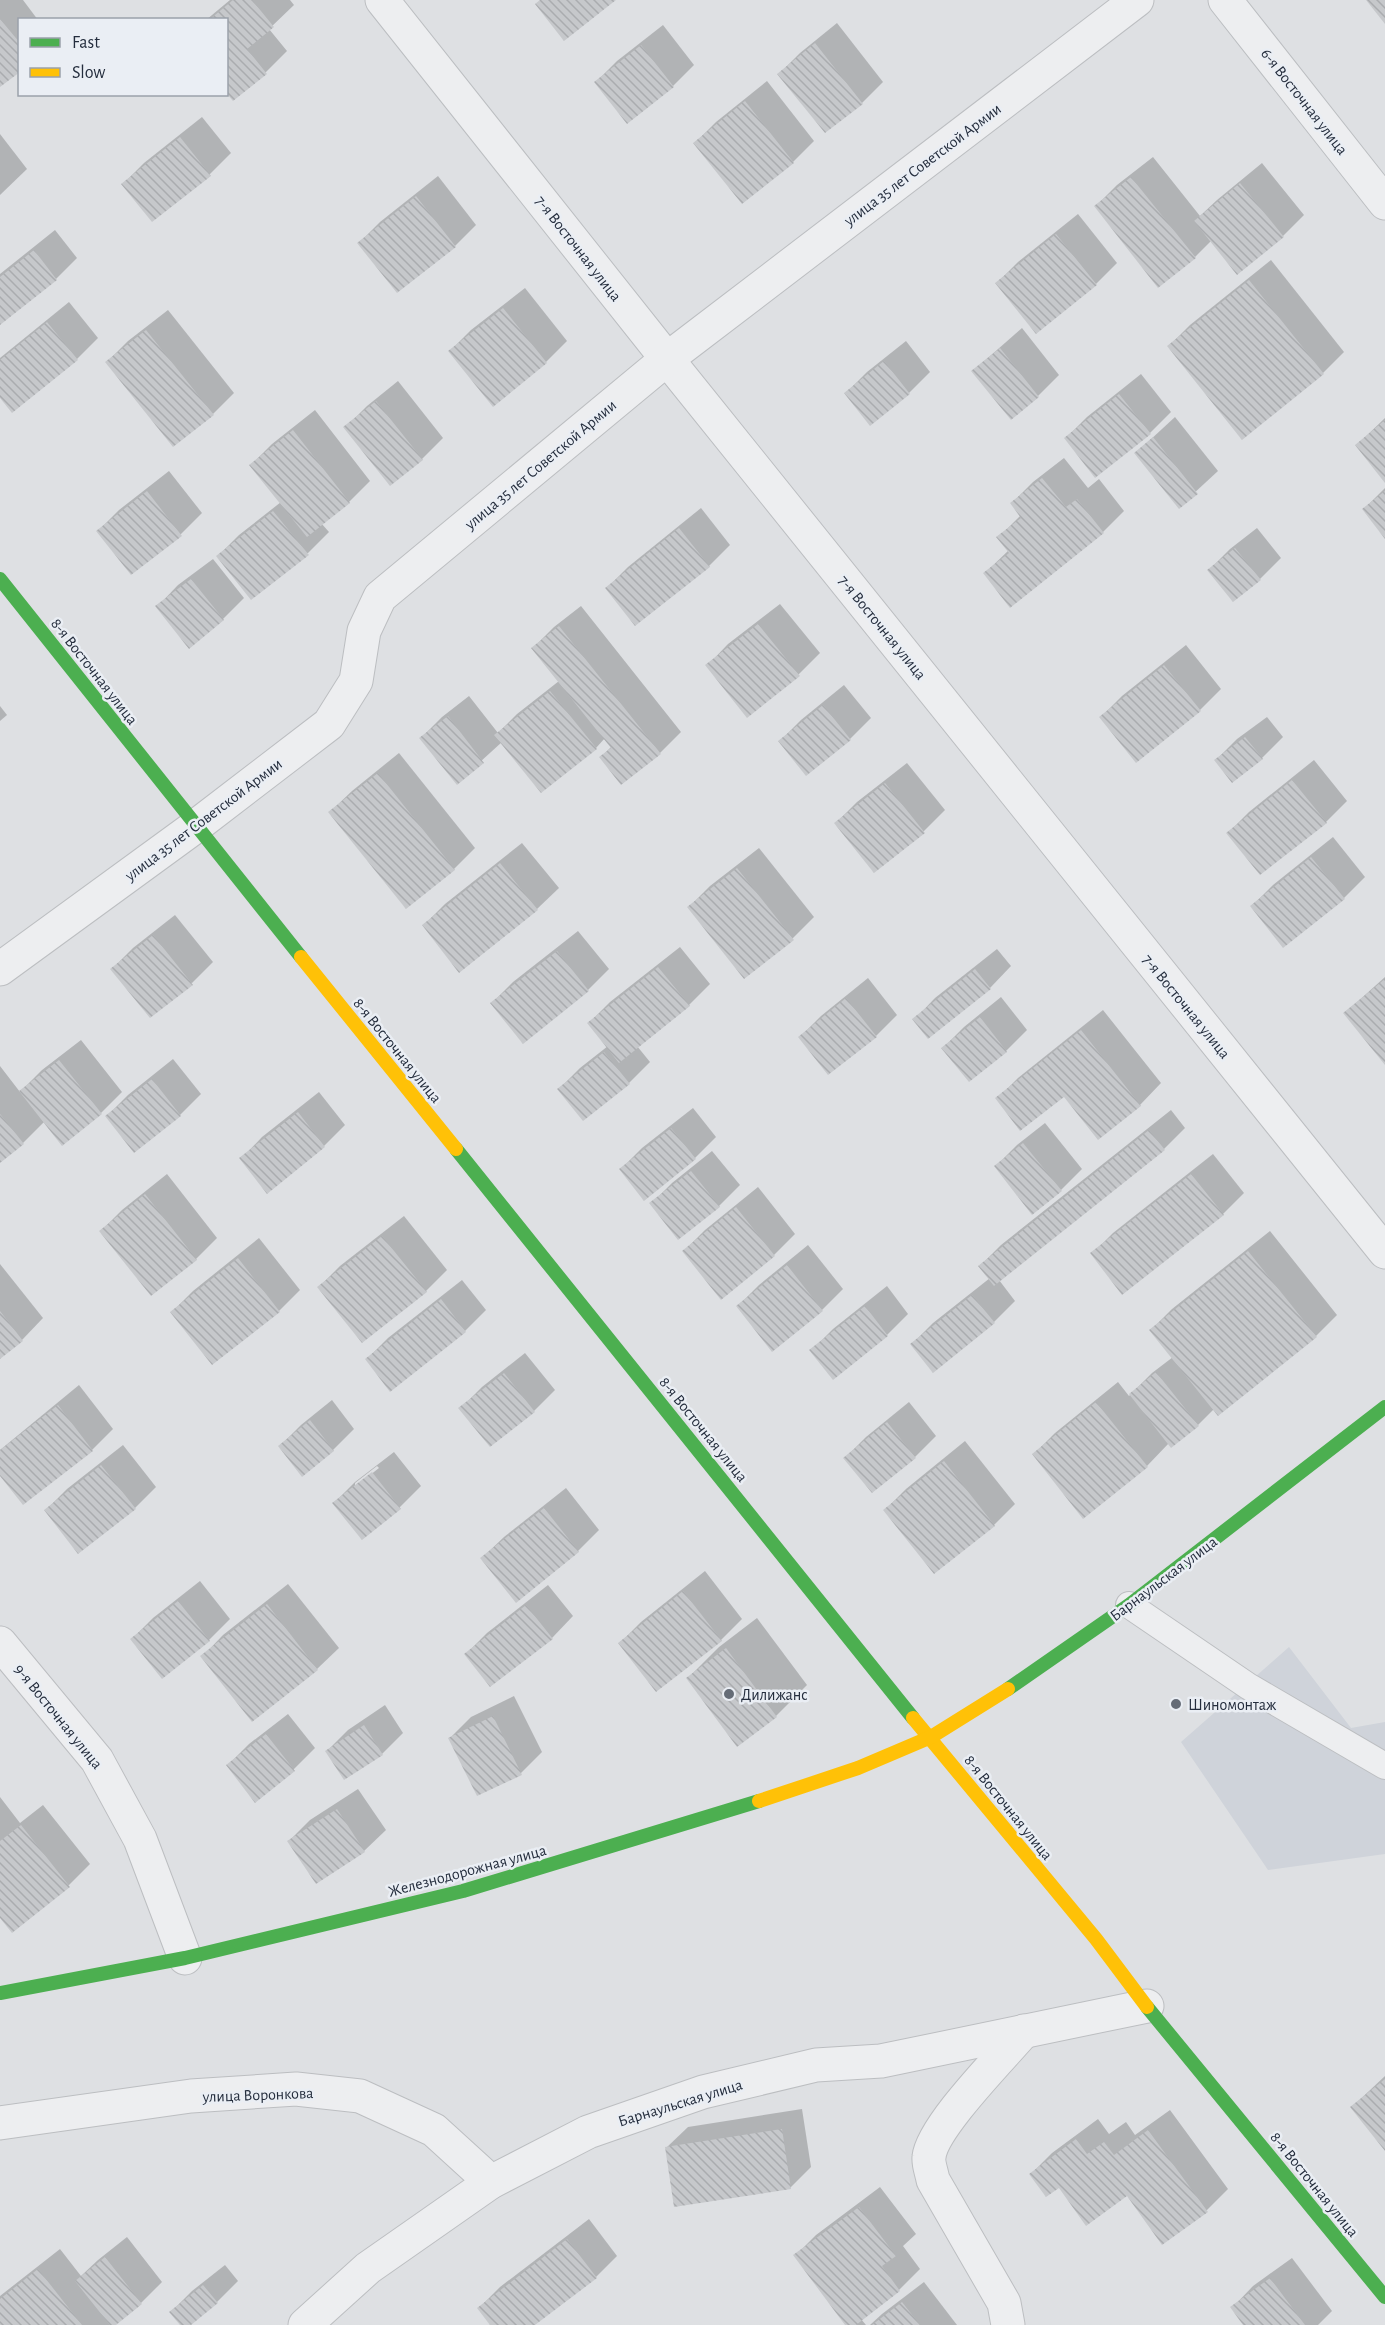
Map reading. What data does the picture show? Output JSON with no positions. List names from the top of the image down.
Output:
{
  "streets": {
    "main road": ["8-я Восточная улица", "Барнаульская улица", "Железнодорожная улица"],
    "street": [
      "6-я Восточная улица",
      "улица 35 лет Советской Армии",
      "7-я Восточная улица",
      "9-я Восточная улица",
      "улица Воронкова"
    ]
  },
  "crossings": [
    ["улица 35 лет Советской Армии", "7-я Восточная улица"],
    ["улица 35 лет Советской Армии", "8-я Восточная улица"],
    ["8-я Восточная улица", "Барнаульская улица"],
    ["8-я Восточная улица", "Железнодорожная улица"],
    ["Барнаульская улица", "Железнодорожная улица"],
    ["Барнаульская улица", "улица Воронкова"],
    ["9-я Восточная улица", "Железнодорожная улица"]
  ],
  "places": ["Дилижанс", "Шиномонтаж"],
  "legend": ["Fast", "Slow"]
}
